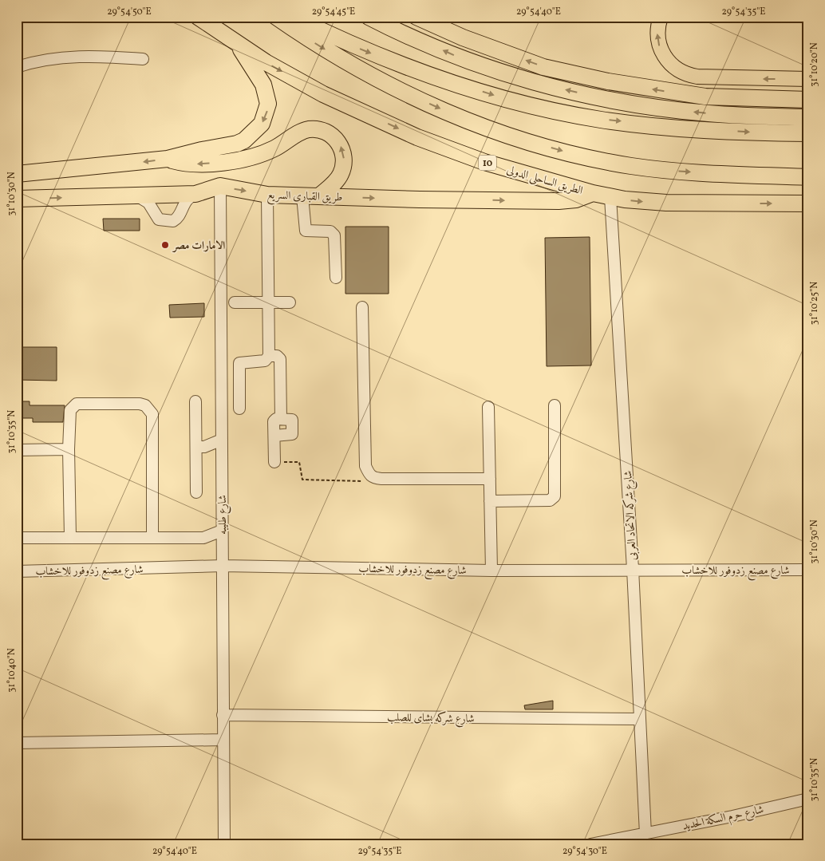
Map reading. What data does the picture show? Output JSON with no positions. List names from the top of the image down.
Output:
{
  "streets": {
    "highway": ["10", "الطريق الساحلى الدولى", "طريق القبارى السريع"],
    "street": [
      "شارع طليبه",
      "شارع شركه الاتحاد العربى",
      "شارع مصنع زدوفور للاخشاب",
      "شارع شركه بشاى للصلب",
      "شارع حرم السكة الحديد"
    ]
  },
  "crossings": [
    ["الطريق الساحلى الدولى", "طريق القبارى السريع"],
    ["الطريق الساحلى الدولى", "شارع شركه الاتحاد العربى"],
    ["طريق القبارى السريع", "شارع طليبه"],
    ["شارع طليبه", "شارع مصنع زدوفور للاخشاب"],
    ["شارع طليبه", "شارع شركه بشاى للصلب"],
    ["شارع شركه الاتحاد العربى", "شارع مصنع زدوفور للاخشاب"],
    ["شارع شركه الاتحاد العربى", "شارع شركه بشاى للصلب"],
    ["شارع شركه الاتحاد العربى", "شارع حرم السكة الحديد"]
  ],
  "places": ["الامارات مصر"],
  "coordinates": [
    "29°54'50\"E",
    "29°54'45\"E",
    "29°54'40\"E",
    "29°54'35\"E",
    "31°10'20\"N",
    "31°10'30\"N",
    "31°10'25\"N",
    "31°10'35\"N",
    "31°10'40\"N",
    "29°54'30\"E"
  ]
}
